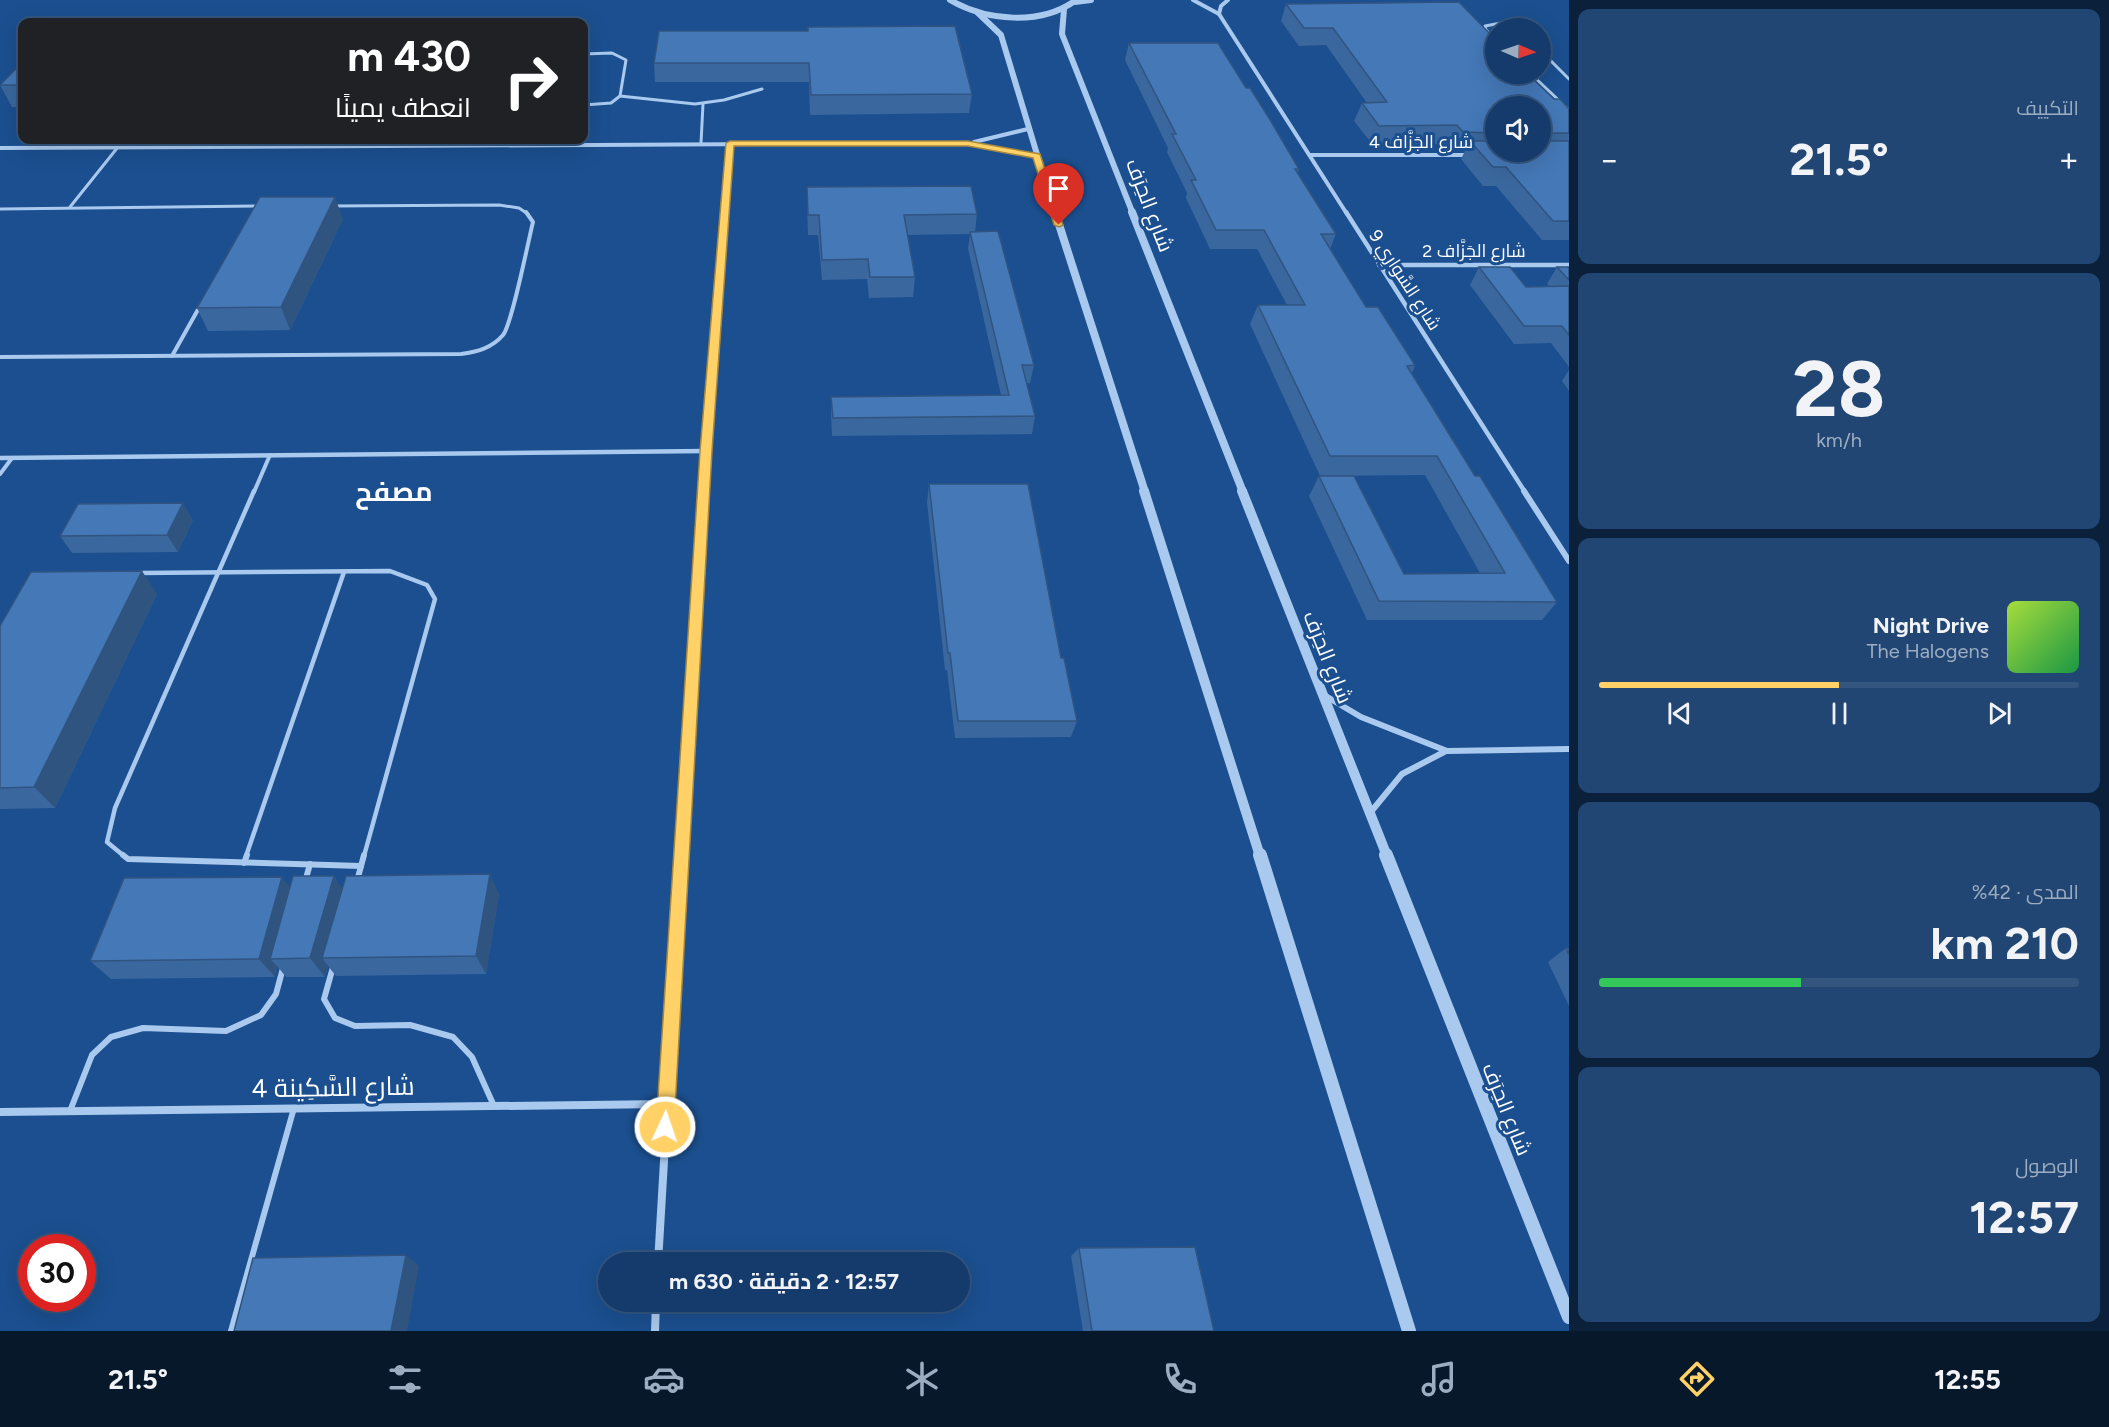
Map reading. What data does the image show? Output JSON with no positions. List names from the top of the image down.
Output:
{
  "streets": {
    "street": [
      "شارع الجَزَّاف 4",
      "شارع الحِرَف",
      "شارع الجَزَّاف 2",
      "شارع السَّوارِي 9",
      "شارع السَّكِينة 4"
    ]
  },
  "crossings": [
    ["شارع الجَزَّاف 4", "شارع السَّوارِي 9"],
    ["شارع الجَزَّاف 2", "شارع السَّوارِي 9"]
  ],
  "districts": ["مصفح"],
  "north": "right",
  "page": {
    "tile": [
      "التكييف",
      ["28", "km/h"],
      ["المدى · 42%", "210 km"],
      ["الوصول", "12:57"]
    ],
    "turn": ["430 m", "انعطف يمينًا"],
    "heat": ["−", "21.5°", "+"],
    "song": ["Night Drive", "The Halogens"],
    "limit": "30",
    "trip": "12:57 · 2 دقيقة · 630 m",
    "tabs": ["12:55", "21.5°"]
  }
}
